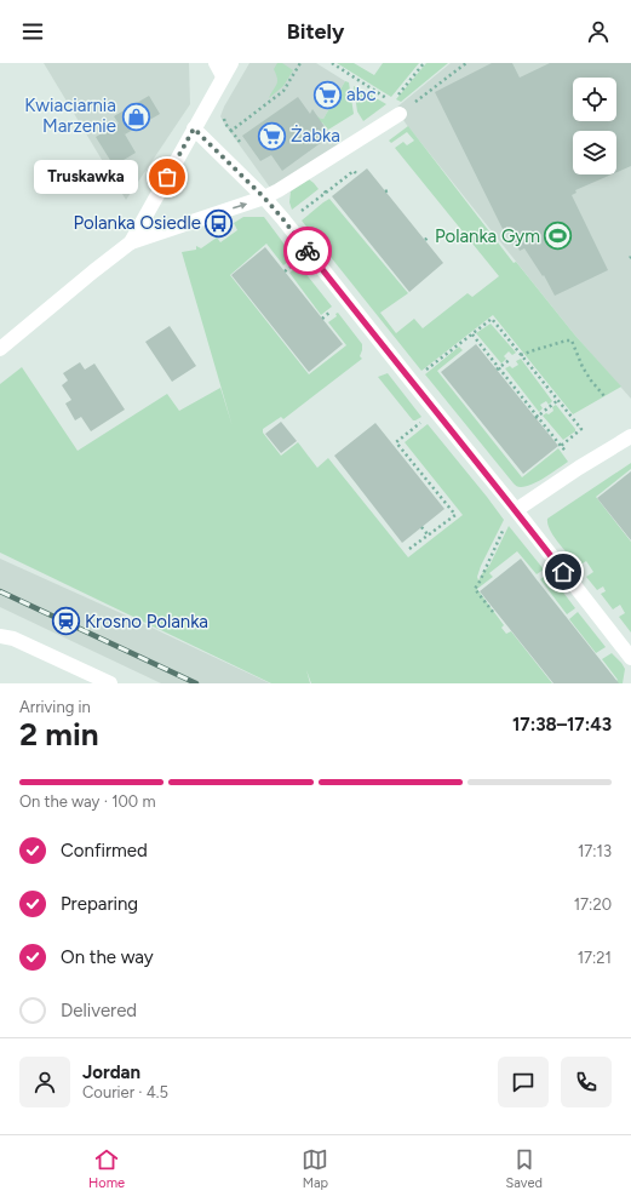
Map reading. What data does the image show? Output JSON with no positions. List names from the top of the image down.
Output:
{
  "places": {
    "supermarket": ["abc", "Żabka"],
    "shop": ["Kwiaciarnia Marzenie"],
    "other": ["Truskawka"],
    "bus stop": ["Polanka Osiedle"],
    "sports": ["Polanka Gym"],
    "station": ["Krosno Polanka"]
  },
  "page": {
    "header": "Bitely",
    "bubble": "Truskawka",
    "heading": ["2 min", "Arriving in", "17:38–17:43"],
    "panel": ["Jordan", "Courier · 4.5"],
    "bar": "On the way · 100 m",
    "list": [
      ["Confirmed", "17:13"],
      ["Preparing", "17:20"],
      ["On the way", "17:21"],
      "Delivered"
    ],
    "tabs": ["Home", "Map", "Saved"]
  }
}
